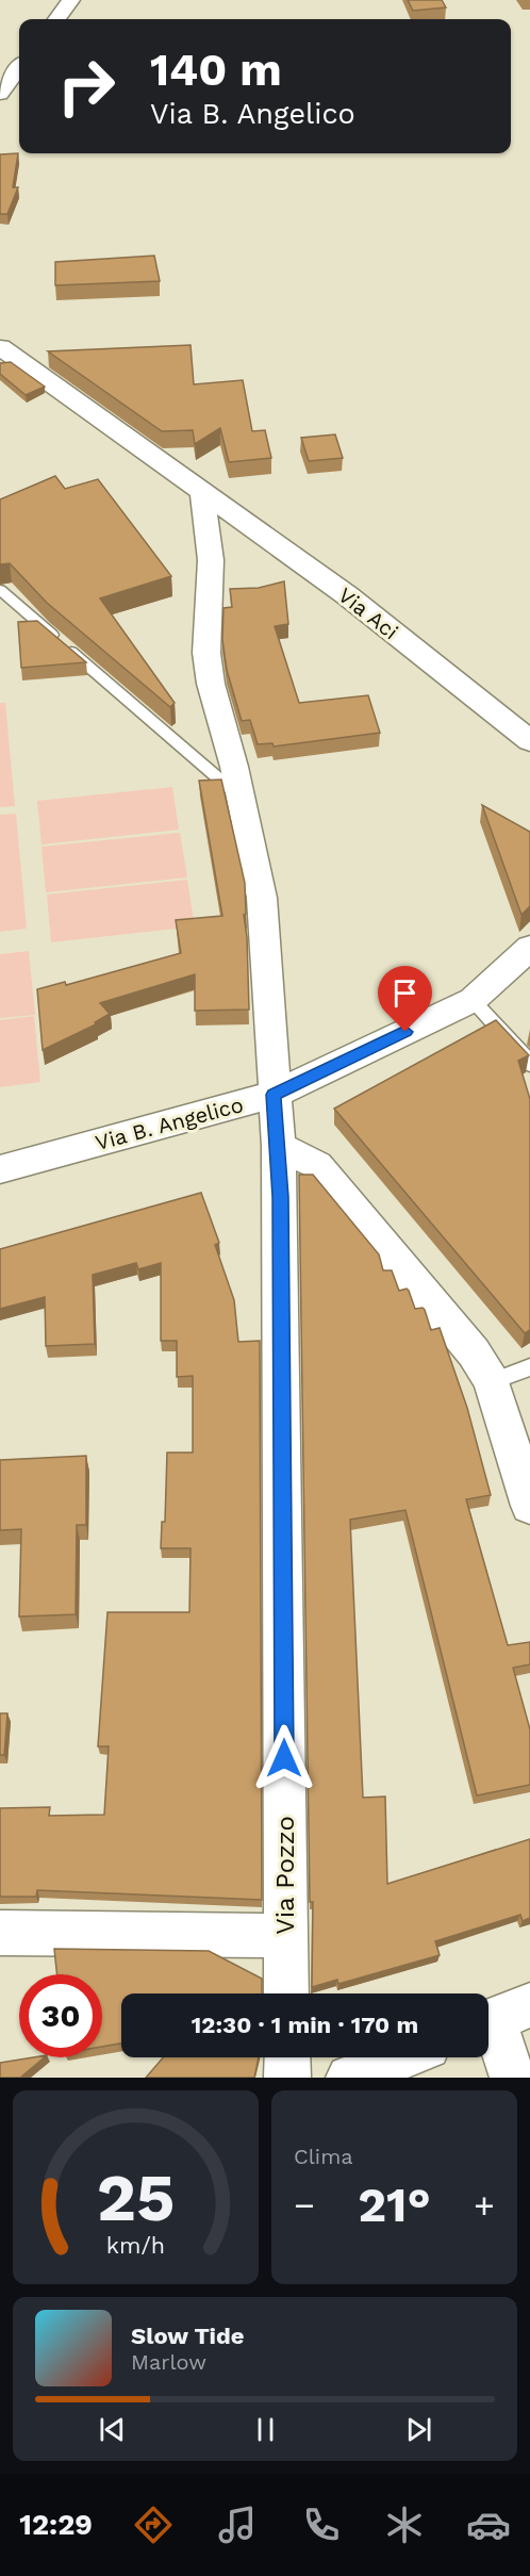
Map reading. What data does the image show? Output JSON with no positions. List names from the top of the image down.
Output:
{
  "streets": {
    "street": ["Via Aci", "Via B. Angelico", "Via Pozzo"]
  },
  "crossings": [
    ["Via Aci", "Via Pozzo"],
    ["Via B. Angelico", "Via Pozzo"]
  ],
  "page": {
    "turn": ["140 m", "Via B. Angelico"],
    "limit": "30",
    "trip": "12:30 · 1 min · 170 m",
    "tile": "Clima",
    "heat": ["−", "21°", "+"],
    "song": ["Slow Tide", "Marlow"],
    "tabs": "12:29",
    "gauge": ["25", "km/h"]
  }
}
